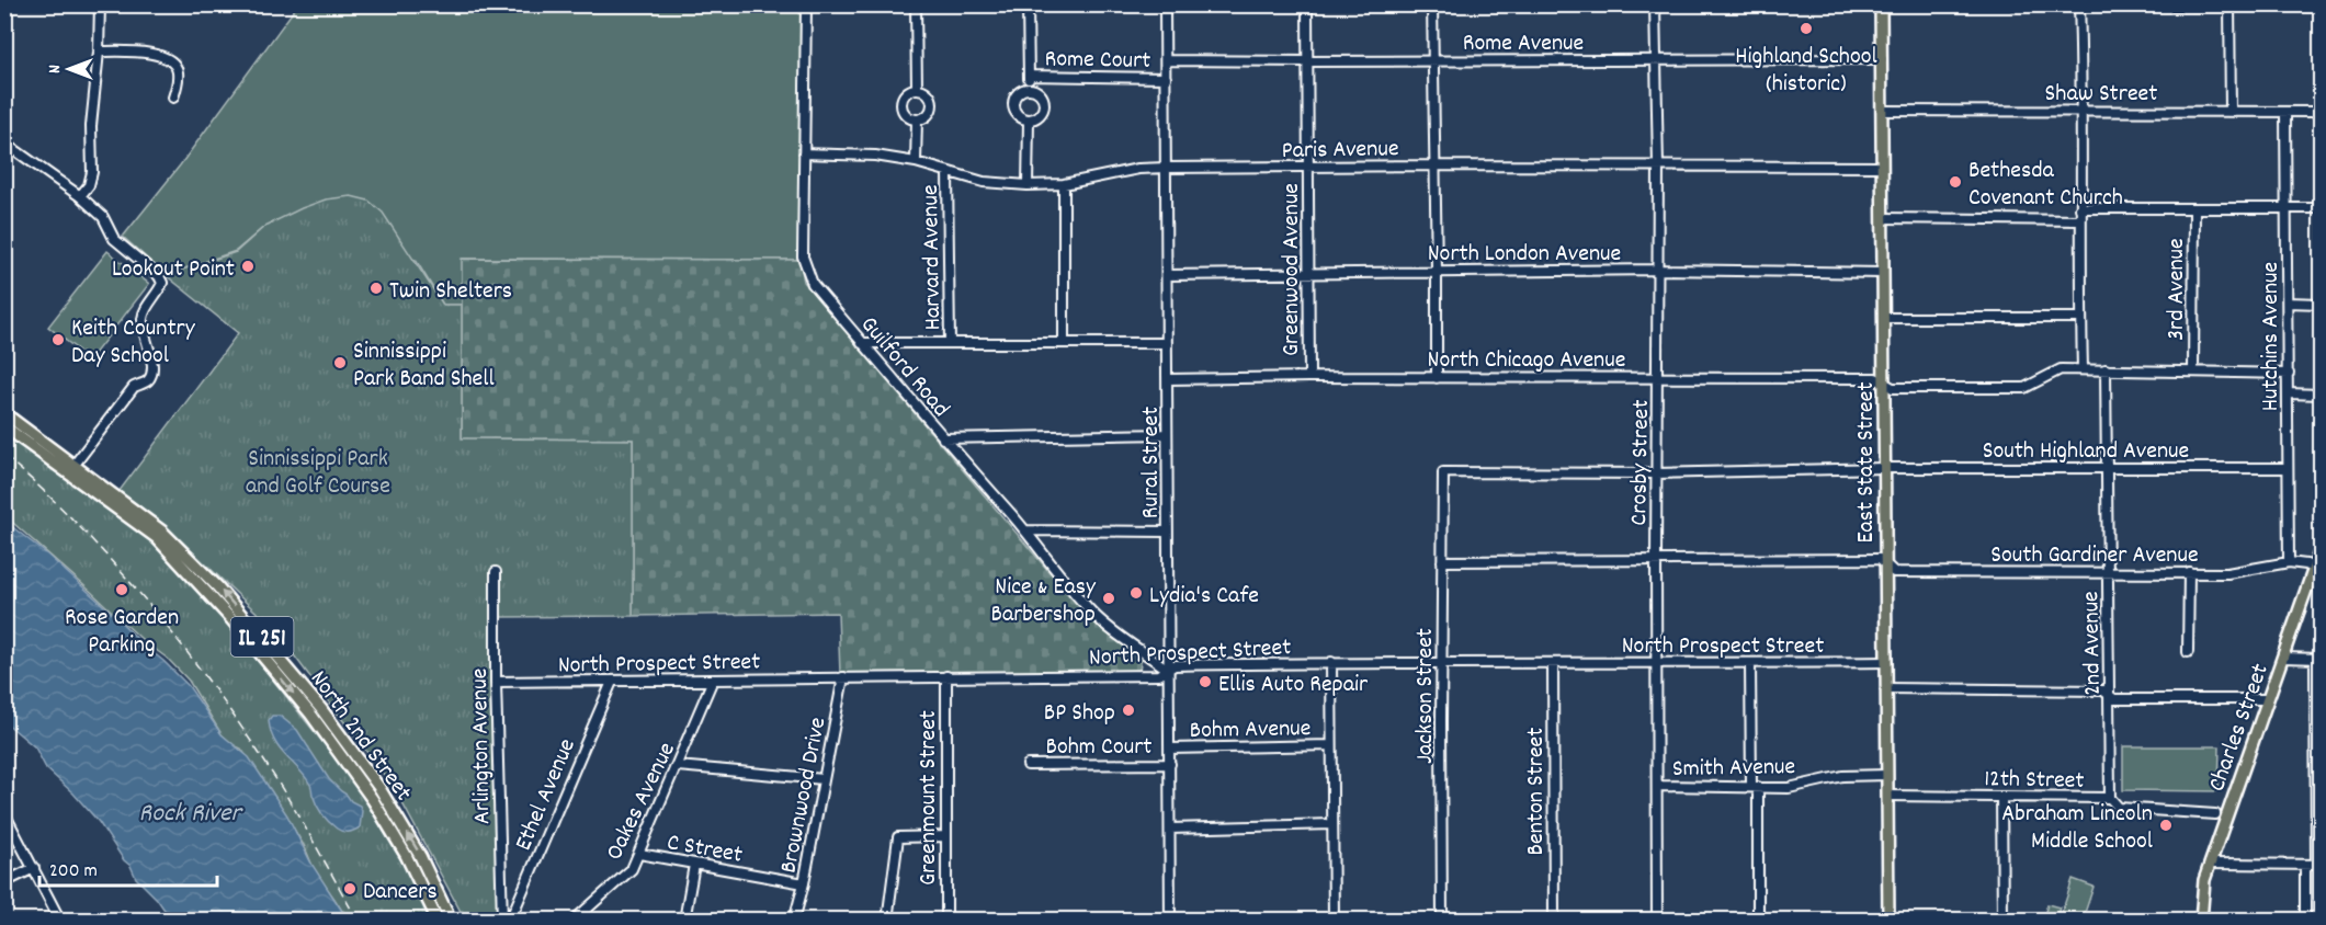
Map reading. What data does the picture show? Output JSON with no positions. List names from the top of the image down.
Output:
{
  "streets": {
    "main road": [
      "East State Street",
      "IL 251",
      "Charles Street",
      "North 2nd Street"
    ],
    "street": [
      "Rome Avenue",
      "Rome Court",
      "Shaw Street",
      "Paris Avenue",
      "North London Avenue",
      "Harvard Avenue",
      "Greenwood Avenue",
      "3rd Avenue",
      "Hutchins Avenue",
      "North Chicago Avenue",
      "Guilford Road",
      "South Highland Avenue",
      "Rural Street",
      "Crosby Street",
      "South Gardiner Avenue",
      "North Prospect Street",
      "2nd Avenue",
      "Jackson Street",
      "Bohm Avenue",
      "Bohm Court",
      "Arlington Avenue",
      "Smith Avenue",
      "12th Street",
      "Benton Street",
      "Ethel Avenue",
      "Brownwood Drive",
      "Greenmount Street",
      "Oakes Avenue",
      "C Street"
    ]
  },
  "crossings": [
    ["Rome Avenue", "Greenwood Avenue"],
    ["Rome Avenue", "Rural Street"],
    ["Rome Avenue", "Crosby Street"],
    ["Rome Avenue", "East State Street"],
    ["Rome Court", "Rural Street"],
    ["Shaw Street", "Hutchins Avenue"],
    ["Shaw Street", "East State Street"],
    ["Paris Avenue", "Harvard Avenue"],
    ["Paris Avenue", "Greenwood Avenue"],
    ["Paris Avenue", "Guilford Road"],
    ["Paris Avenue", "Rural Street"],
    ["Paris Avenue", "Crosby Street"],
    ["Paris Avenue", "East State Street"],
    ["North London Avenue", "Greenwood Avenue"],
    ["North London Avenue", "Rural Street"],
    ["North London Avenue", "Crosby Street"],
    ["North London Avenue", "East State Street"],
    ["Greenwood Avenue", "North Chicago Avenue"],
    ["3rd Avenue", "North Chicago Avenue"],
    ["Hutchins Avenue", "North Chicago Avenue"],
    ["Hutchins Avenue", "South Highland Avenue"],
    ["Hutchins Avenue", "South Gardiner Avenue"],
    ["North Chicago Avenue", "Rural Street"],
    ["North Chicago Avenue", "Crosby Street"],
    ["North Chicago Avenue", "East State Street"],
    ["North Chicago Avenue", "2nd Avenue"],
    ["Guilford Road", "Rural Street"],
    ["Guilford Road", "North Prospect Street"],
    ["South Highland Avenue", "Crosby Street"],
    ["South Highland Avenue", "East State Street"],
    ["South Highland Avenue", "2nd Avenue"],
    ["South Highland Avenue", "Jackson Street"],
    ["Rural Street", "North Prospect Street"],
    ["Rural Street", "Bohm Avenue"],
    ["Rural Street", "Bohm Court"],
    ["Crosby Street", "South Gardiner Avenue"],
    ["Crosby Street", "North Prospect Street"],
    ["Crosby Street", "Smith Avenue"],
    ["East State Street", "South Gardiner Avenue"],
    ["East State Street", "North Prospect Street"],
    ["East State Street", "Smith Avenue"],
    ["East State Street", "12th Street"],
    ["South Gardiner Avenue", "2nd Avenue"],
    ["South Gardiner Avenue", "Jackson Street"],
    ["South Gardiner Avenue", "Charles Street"],
    ["North Prospect Street", "Jackson Street"],
    ["North Prospect Street", "Arlington Avenue"],
    ["North Prospect Street", "Benton Street"],
    ["North Prospect Street", "Ethel Avenue"],
    ["North Prospect Street", "Brownwood Drive"],
    ["North Prospect Street", "Greenmount Street"],
    ["North Prospect Street", "Oakes Avenue"],
    ["2nd Avenue", "12th Street"],
    ["Brownwood Drive", "C Street"],
    ["Oakes Avenue", "C Street"]
  ],
  "water": ["Rock River"],
  "parks": ["Sinnissippi Park and Golf Course"],
  "places": [
    "Highland School (historic)",
    "Bethesda Covenant Church",
    "Lookout Point",
    "Twin Shelters",
    "Keith Country Day School",
    "Sinnissippi Park Band Shell",
    "Rose Garden Parking",
    "Lydia's Cafe",
    "Nice & Easy Barbershop",
    "Ellis Auto Repair",
    "BP Shop",
    "Abraham Lincoln Middle School",
    "Dancers"
  ],
  "scale_bar": "200 m",
  "north": "left"
}
